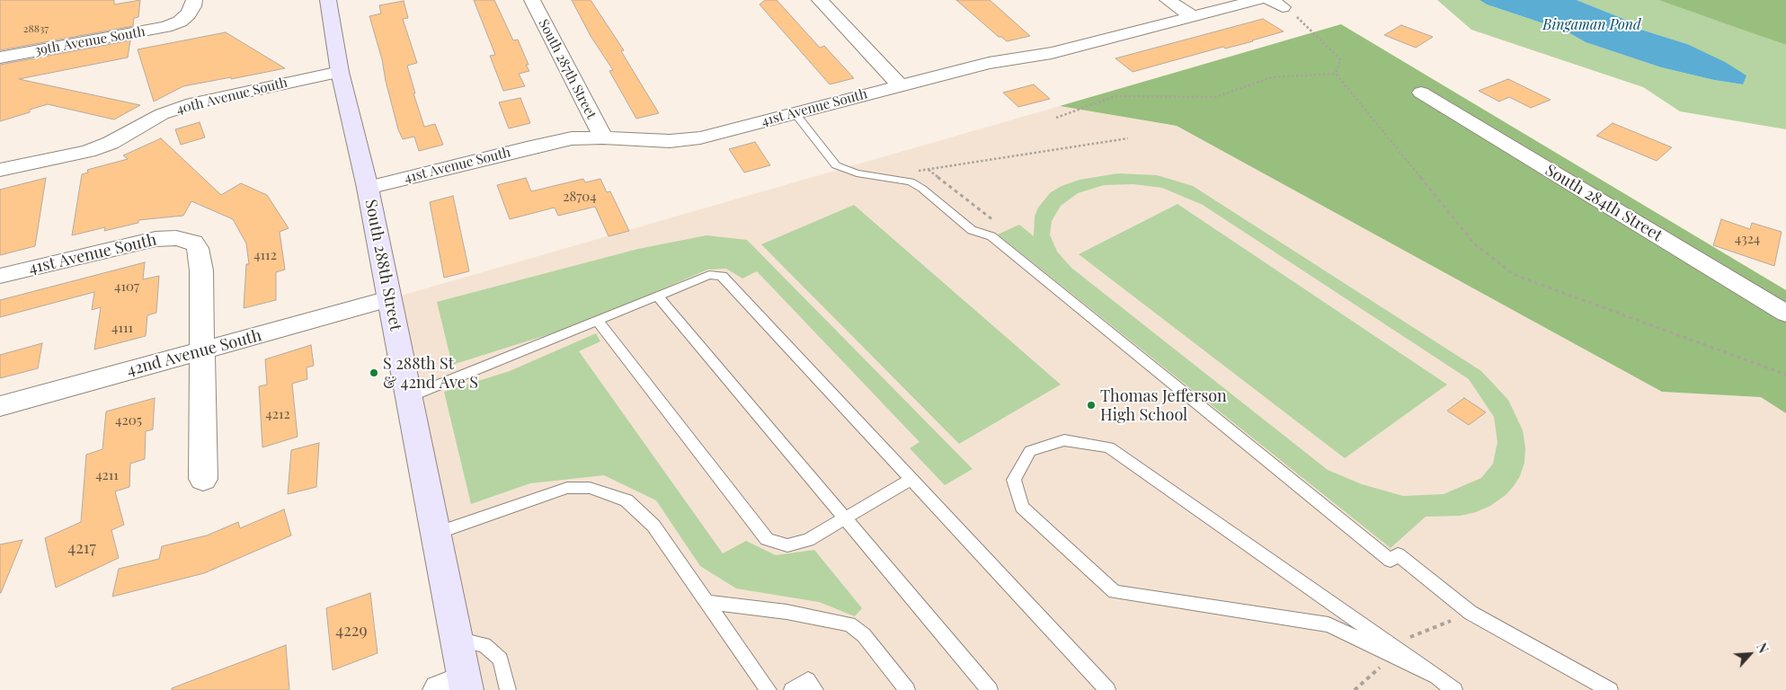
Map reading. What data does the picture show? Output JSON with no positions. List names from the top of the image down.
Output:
{
  "streets": {
    "main road": ["South 288th Street"],
    "street": [
      "39th Avenue South",
      "South 287th Street",
      "40th Avenue South",
      "41st Avenue South",
      "South 284th Street",
      "42nd Avenue South"
    ]
  },
  "crossings": [
    ["South 287th Street", "41st Avenue South"],
    ["40th Avenue South", "South 288th Street"],
    ["41st Avenue South", "South 288th Street"],
    ["41st Avenue South", "42nd Avenue South"],
    ["South 288th Street", "42nd Avenue South"]
  ],
  "water": ["Bingaman Pond"],
  "places": ["S 288th St & 42nd Ave S", "Thomas Jefferson High School"],
  "house_numbers": [
    "28837",
    "28704",
    "4324",
    "4112",
    "4107",
    "4111",
    "4212",
    "4205",
    "4211",
    "4217",
    "4229"
  ],
  "north": "top right"
}
